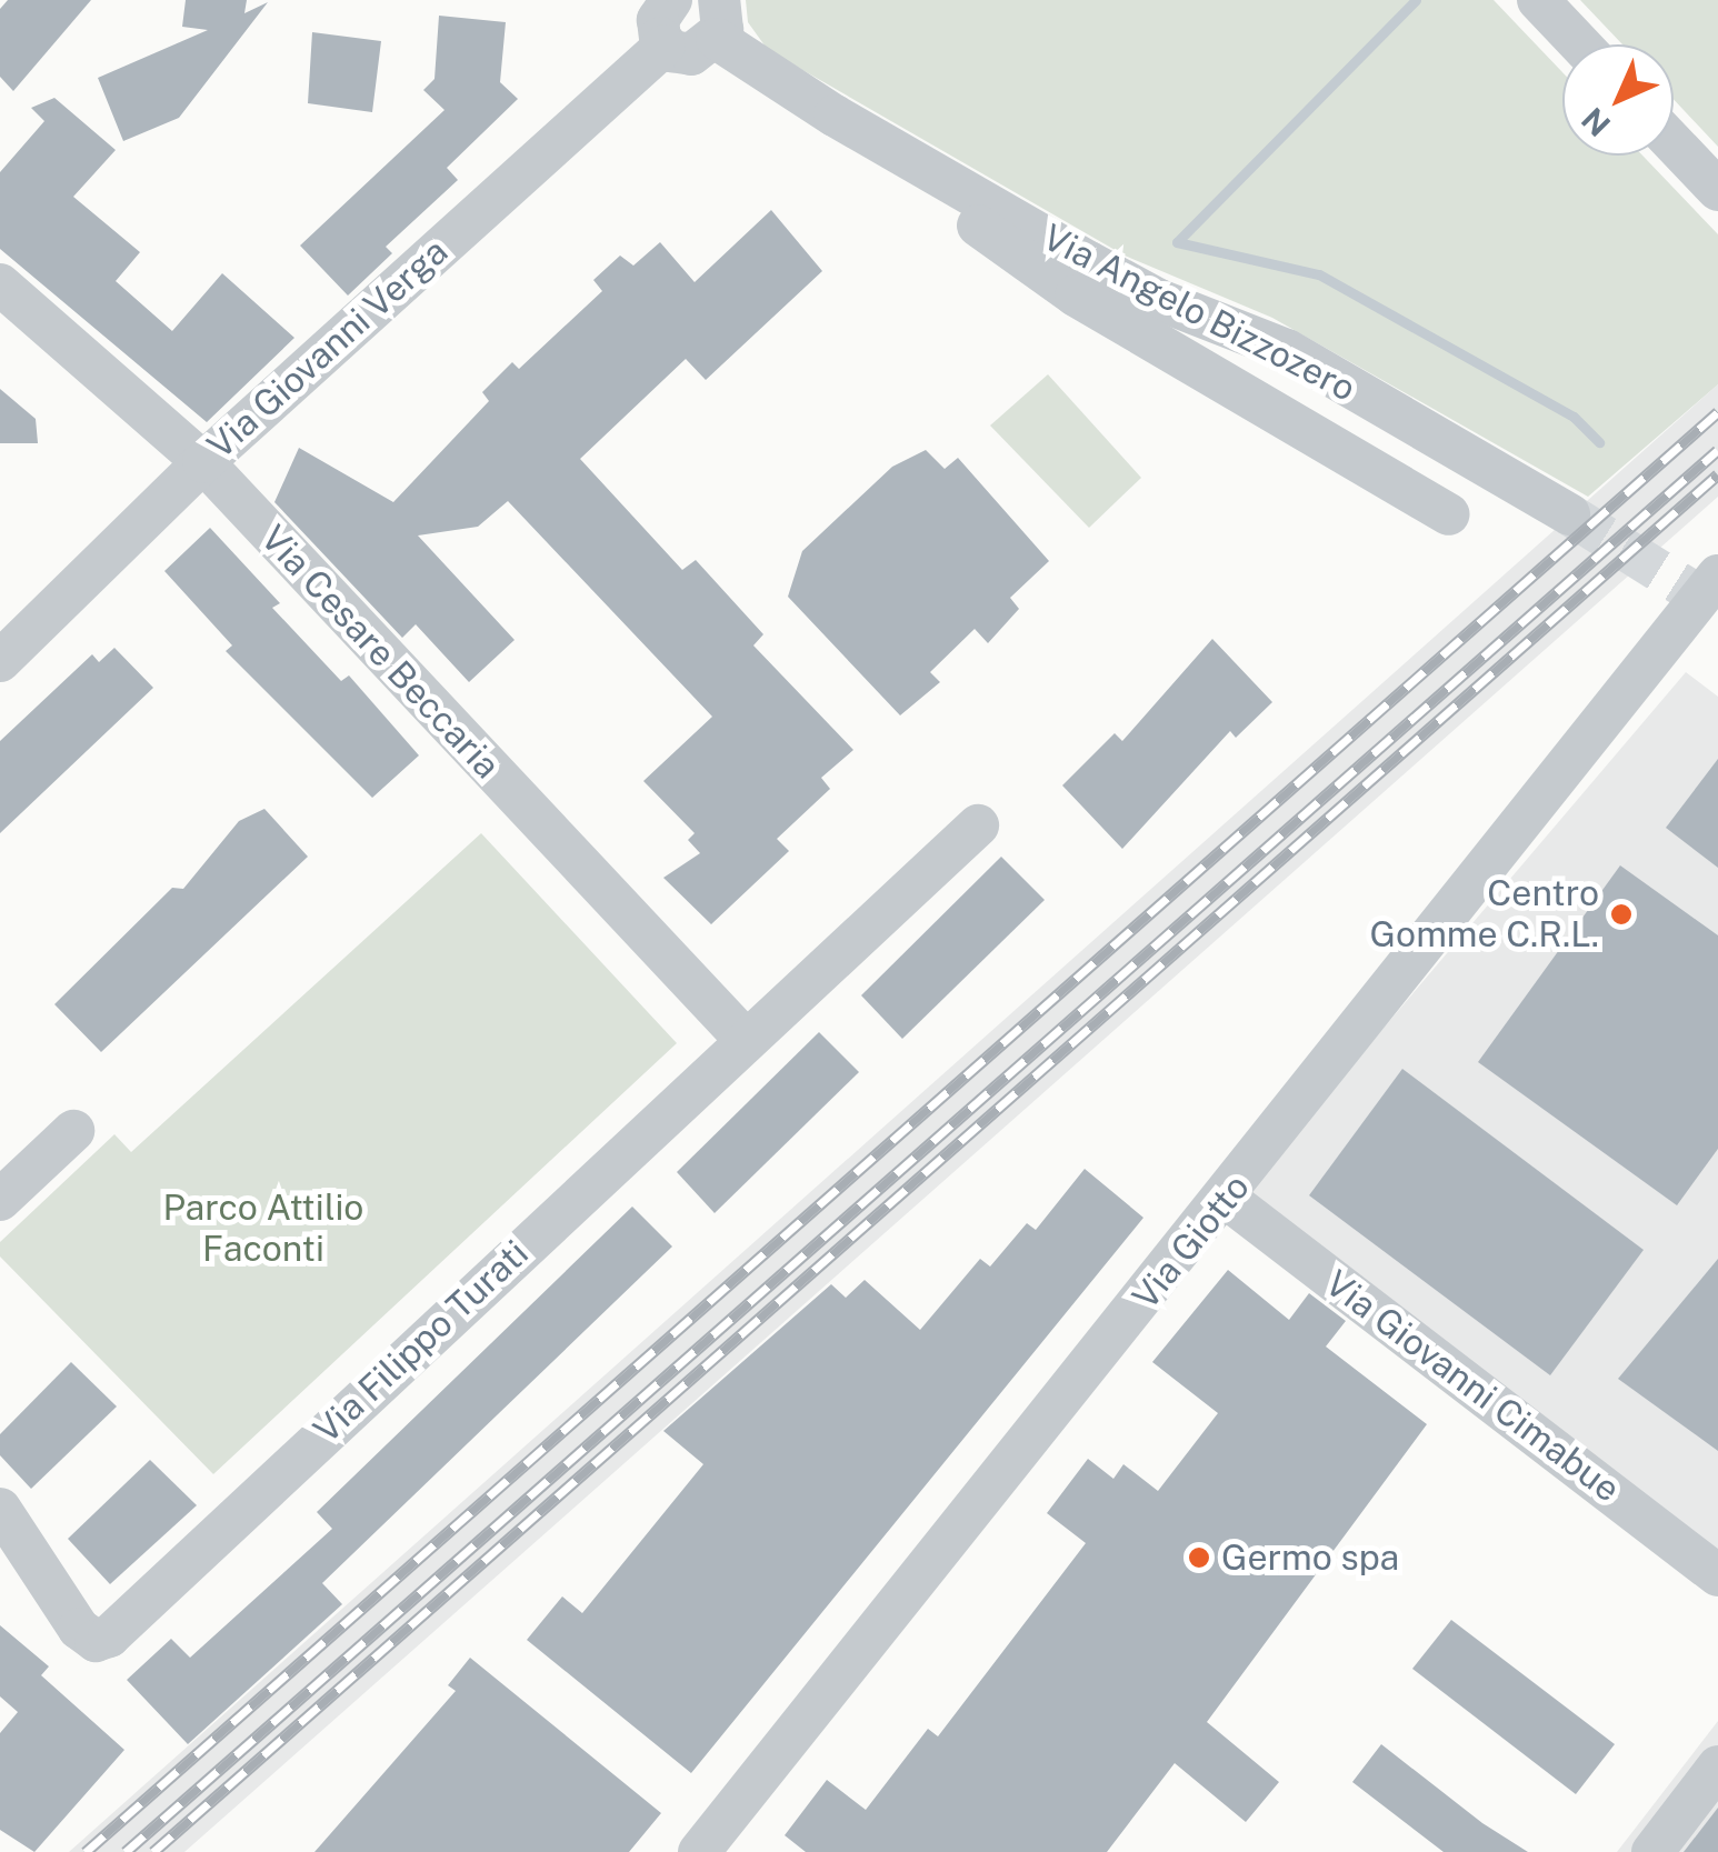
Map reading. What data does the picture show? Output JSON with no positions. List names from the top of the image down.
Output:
{
  "streets": {
    "street": [
      "Via Angelo Bizzozero",
      "Via Giovanni Verga",
      "Via Cesare Beccaria",
      "Via Giotto",
      "Via Filippo Turati",
      "Via Giovanni Cimabue"
    ]
  },
  "crossings": [
    ["Via Giovanni Verga", "Via Cesare Beccaria"],
    ["Via Cesare Beccaria", "Via Filippo Turati"],
    ["Via Giotto", "Via Giovanni Cimabue"]
  ],
  "parks": ["Parco Attilio Faconti"],
  "places": ["Centro Gomme C.R.L.", "Germo spa"],
  "north": "bottom left"
}
